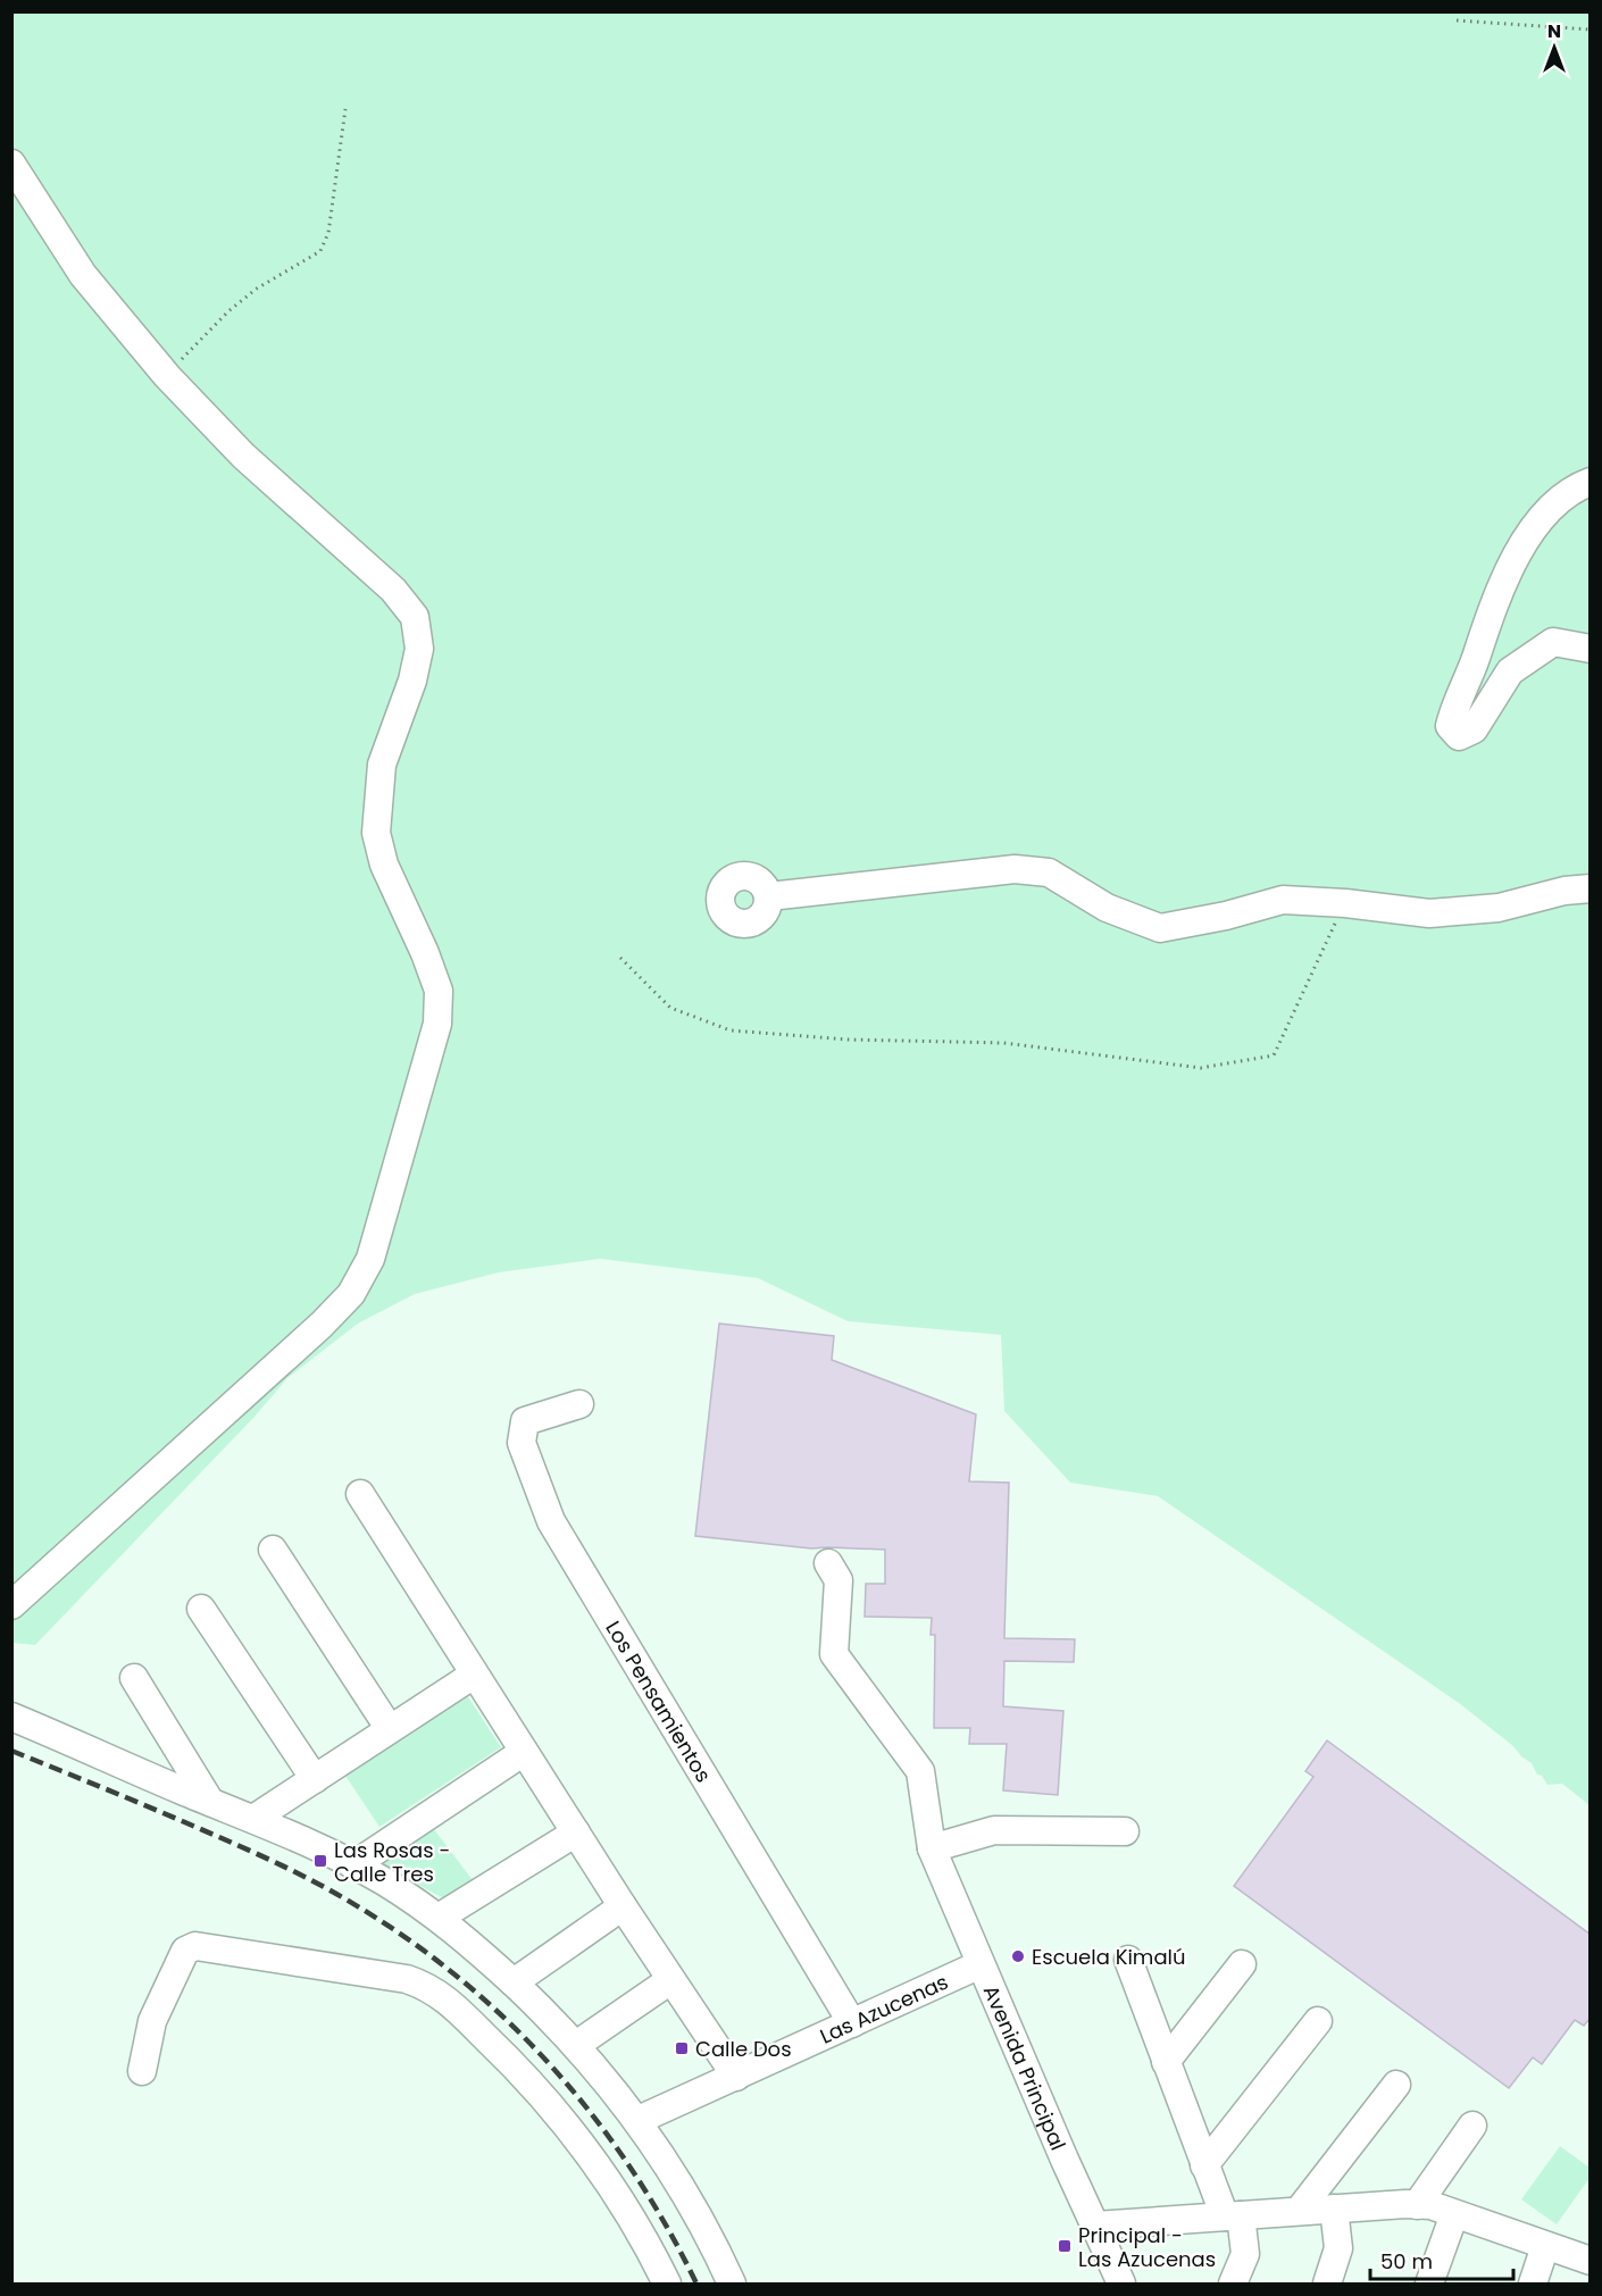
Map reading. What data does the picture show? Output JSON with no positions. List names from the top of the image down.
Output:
{
  "streets": {
    "street": ["Los Pensamientos", "Las Azucenas", "Avenida Principal"]
  },
  "crossings": [
    ["Los Pensamientos", "Las Azucenas"],
    ["Las Azucenas", "Avenida Principal"]
  ],
  "places": {
    "transit": ["Las Rosas - Calle Tres", "Calle Dos", "Principal - Las Azucenas"],
    "other": ["Escuela Kimalú"]
  },
  "scale_bar": "50 m",
  "north": "top"
}
